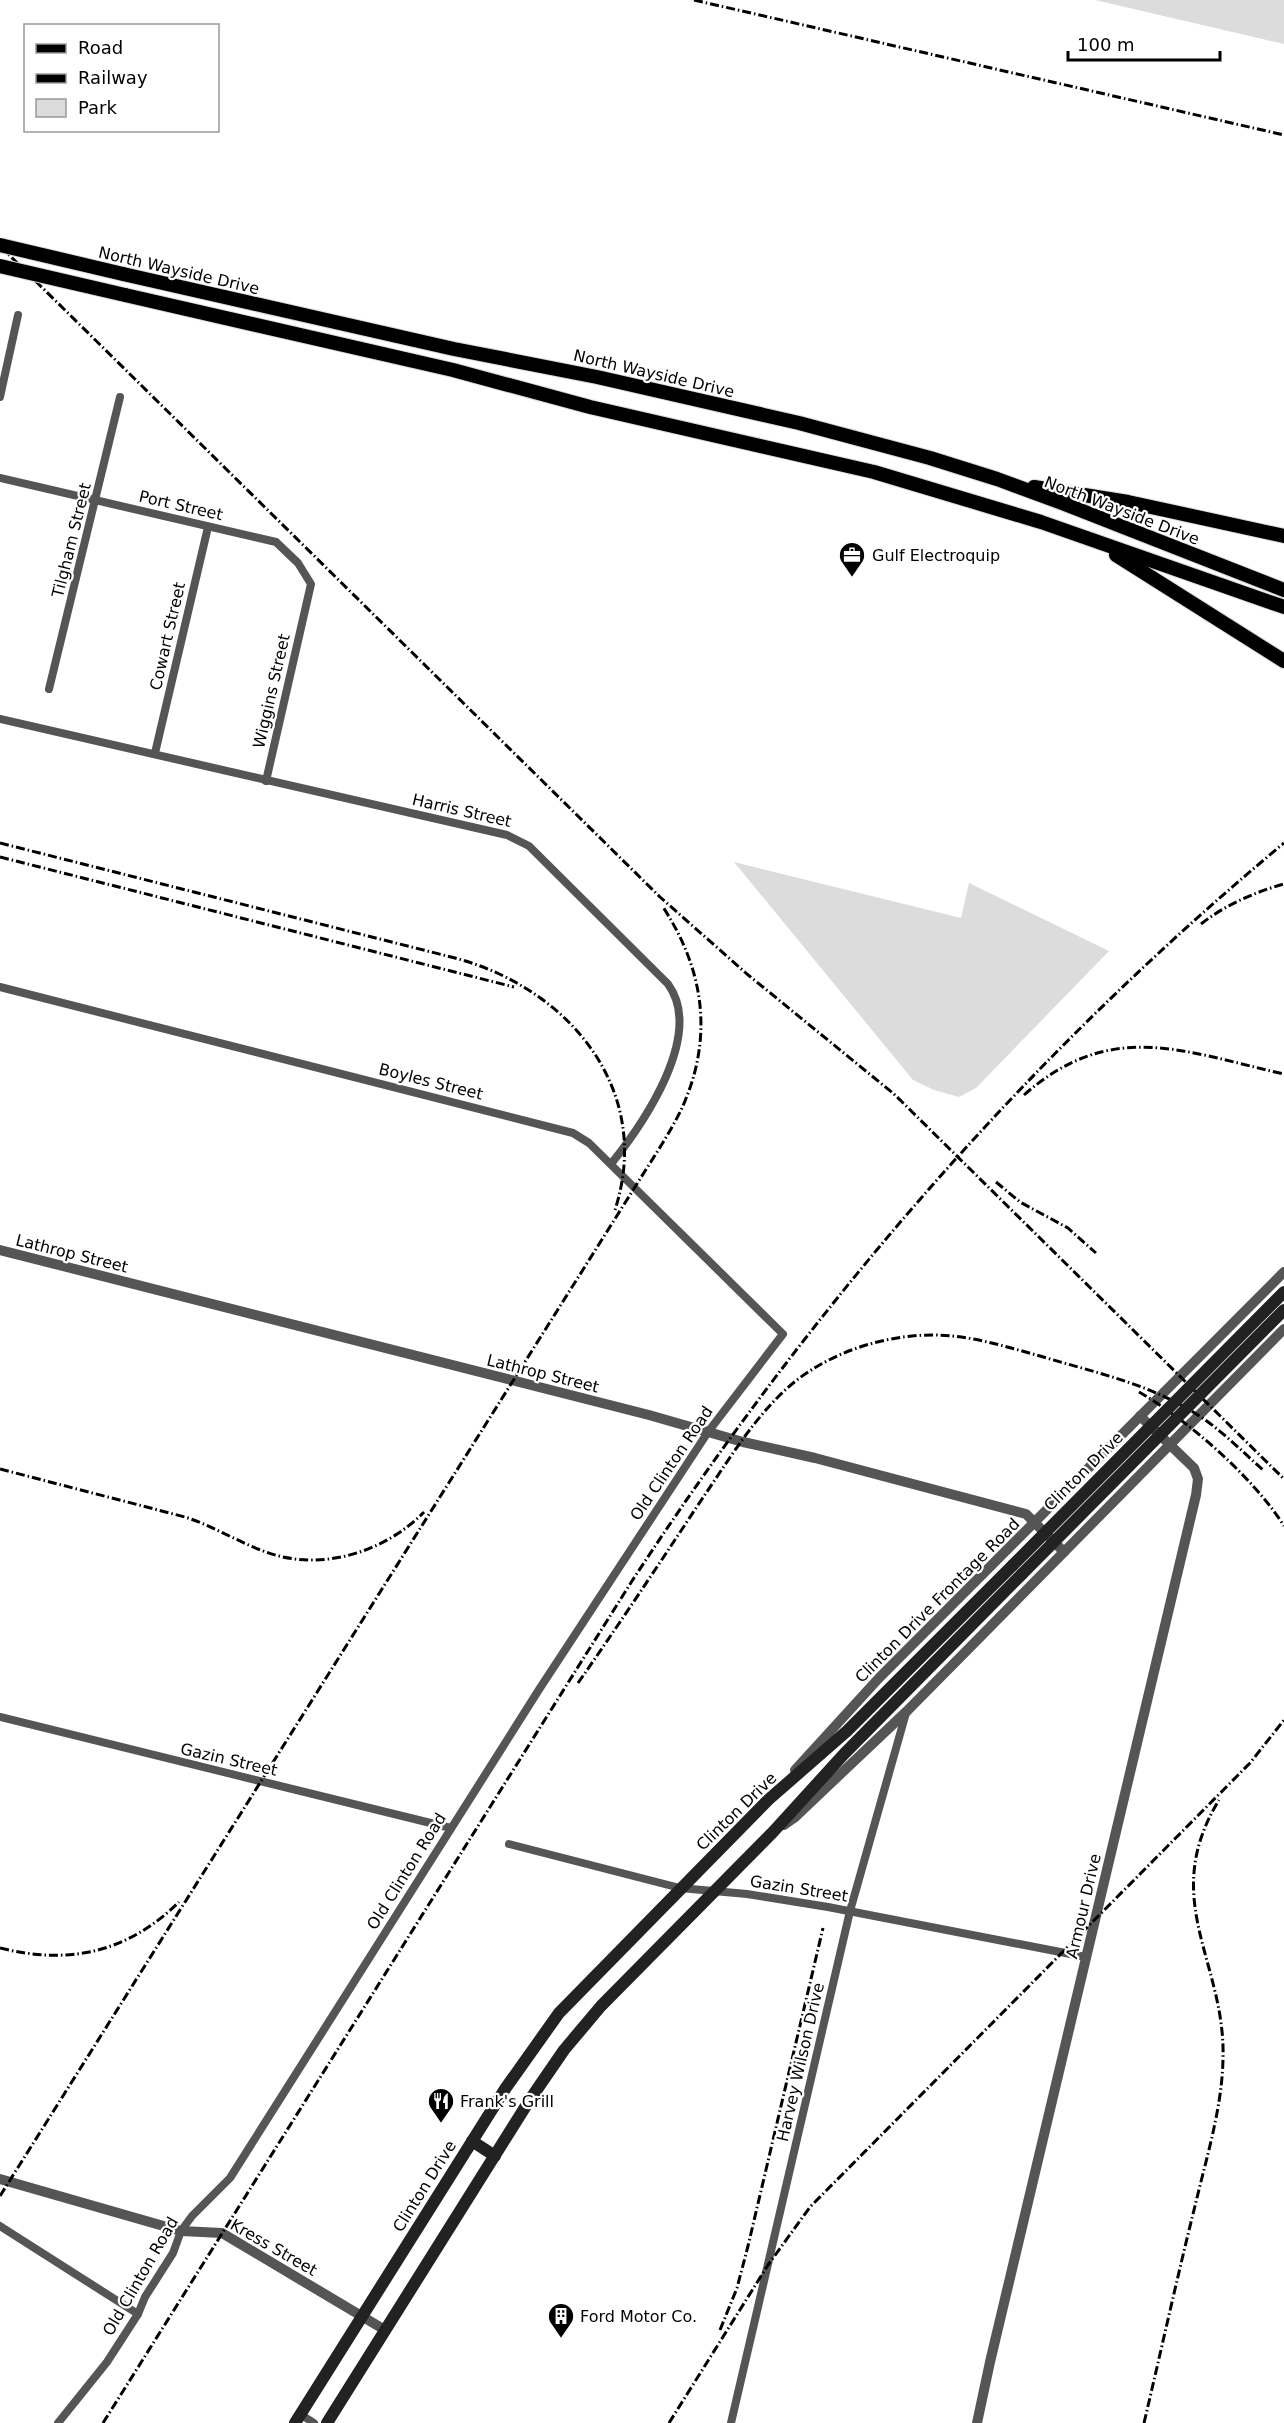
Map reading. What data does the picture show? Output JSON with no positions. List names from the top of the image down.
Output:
{
  "streets": {
    "main road": ["North Wayside Drive", "Clinton Drive"],
    "street": [
      "Port Street",
      "Tilgham Street",
      "Cowart Street",
      "Wiggins Street",
      "Harris Street",
      "Boyles Street",
      "Lathrop Street",
      "Old Clinton Road",
      "Clinton Drive Frontage Road",
      "Gazin Street",
      "Armour Drive",
      "Harvey Wilson Drive",
      "Kress Street"
    ]
  },
  "crossings": [
    ["Port Street", "Tilgham Street"],
    ["Port Street", "Cowart Street"],
    ["Port Street", "Wiggins Street"],
    ["Cowart Street", "Harris Street"],
    ["Wiggins Street", "Harris Street"],
    ["Harris Street", "Boyles Street"],
    ["Boyles Street", "Old Clinton Road"],
    ["Lathrop Street", "Old Clinton Road"],
    ["Lathrop Street", "Clinton Drive Frontage Road"],
    ["Old Clinton Road", "Gazin Street"],
    ["Old Clinton Road", "Kress Street"],
    ["Clinton Drive", "Clinton Drive Frontage Road"],
    ["Clinton Drive", "Gazin Street"],
    ["Clinton Drive", "Kress Street"],
    ["Clinton Drive Frontage Road", "Armour Drive"],
    ["Gazin Street", "Armour Drive"],
    ["Gazin Street", "Harvey Wilson Drive"]
  ],
  "places": {
    "office": ["Gulf Electroquip"],
    "restaurant": ["Frank's Grill"],
    "building": ["Ford Motor Co."]
  },
  "legend": ["Road", "Railway", "Park"],
  "scale_bar": "100 m"
}
